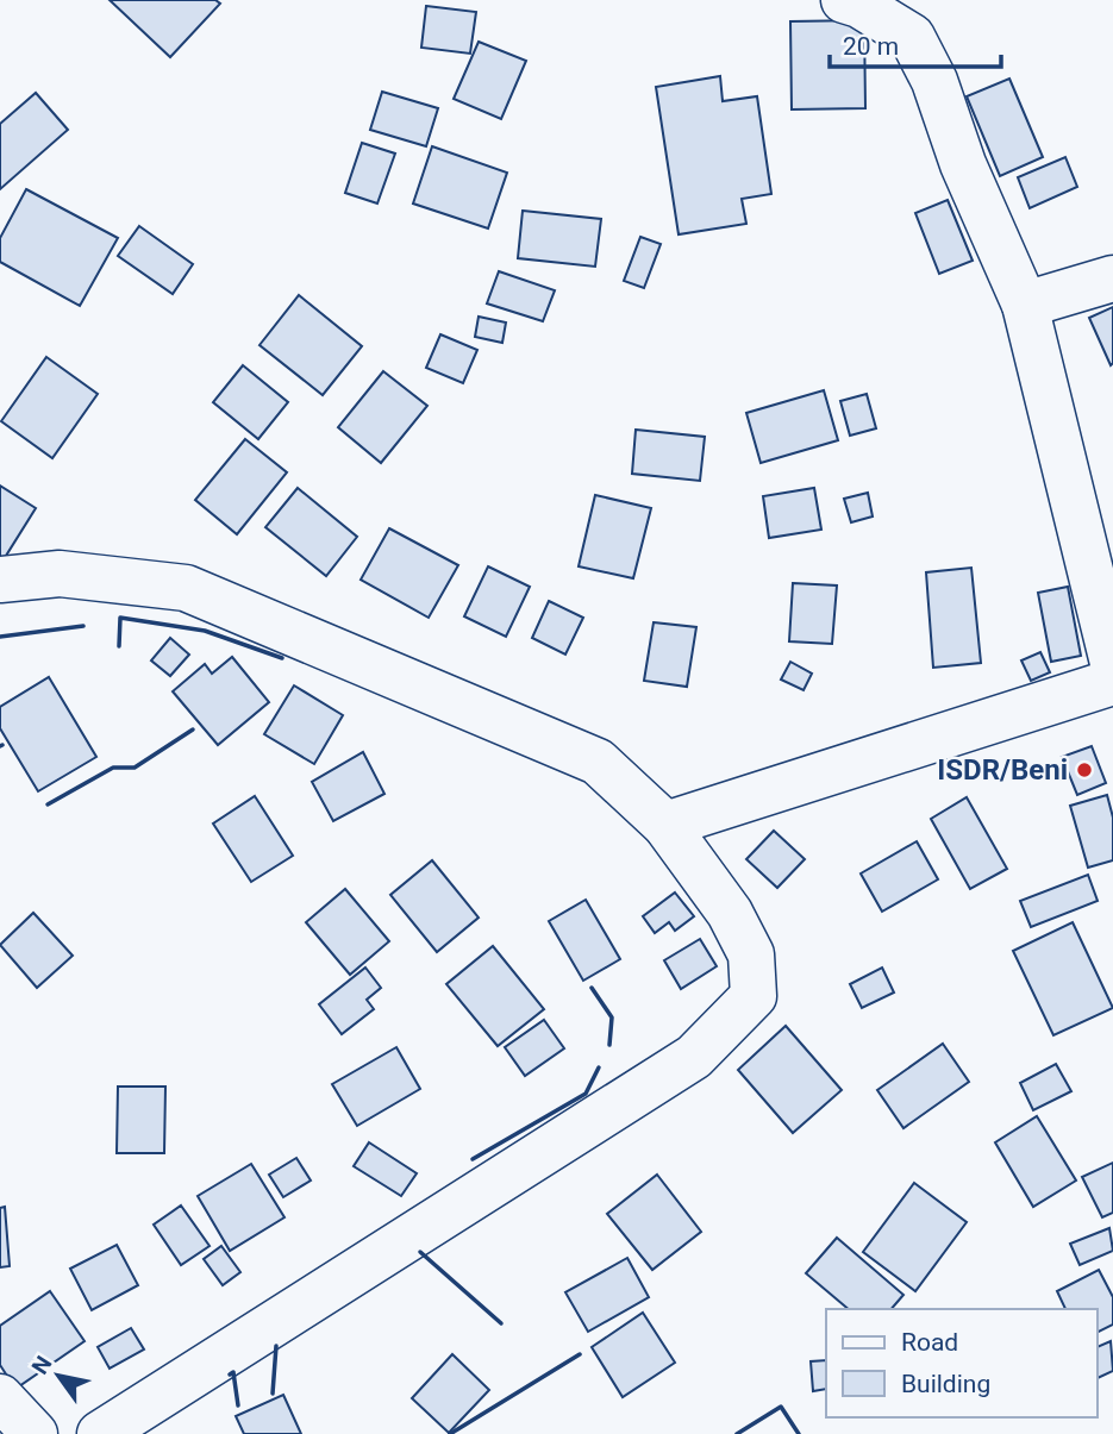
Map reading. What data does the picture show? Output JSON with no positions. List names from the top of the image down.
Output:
{
  "places": ["ISDR/Beni"],
  "legend": ["Road", "Building"],
  "scale_bar": "20 m",
  "north": "top left"
}
